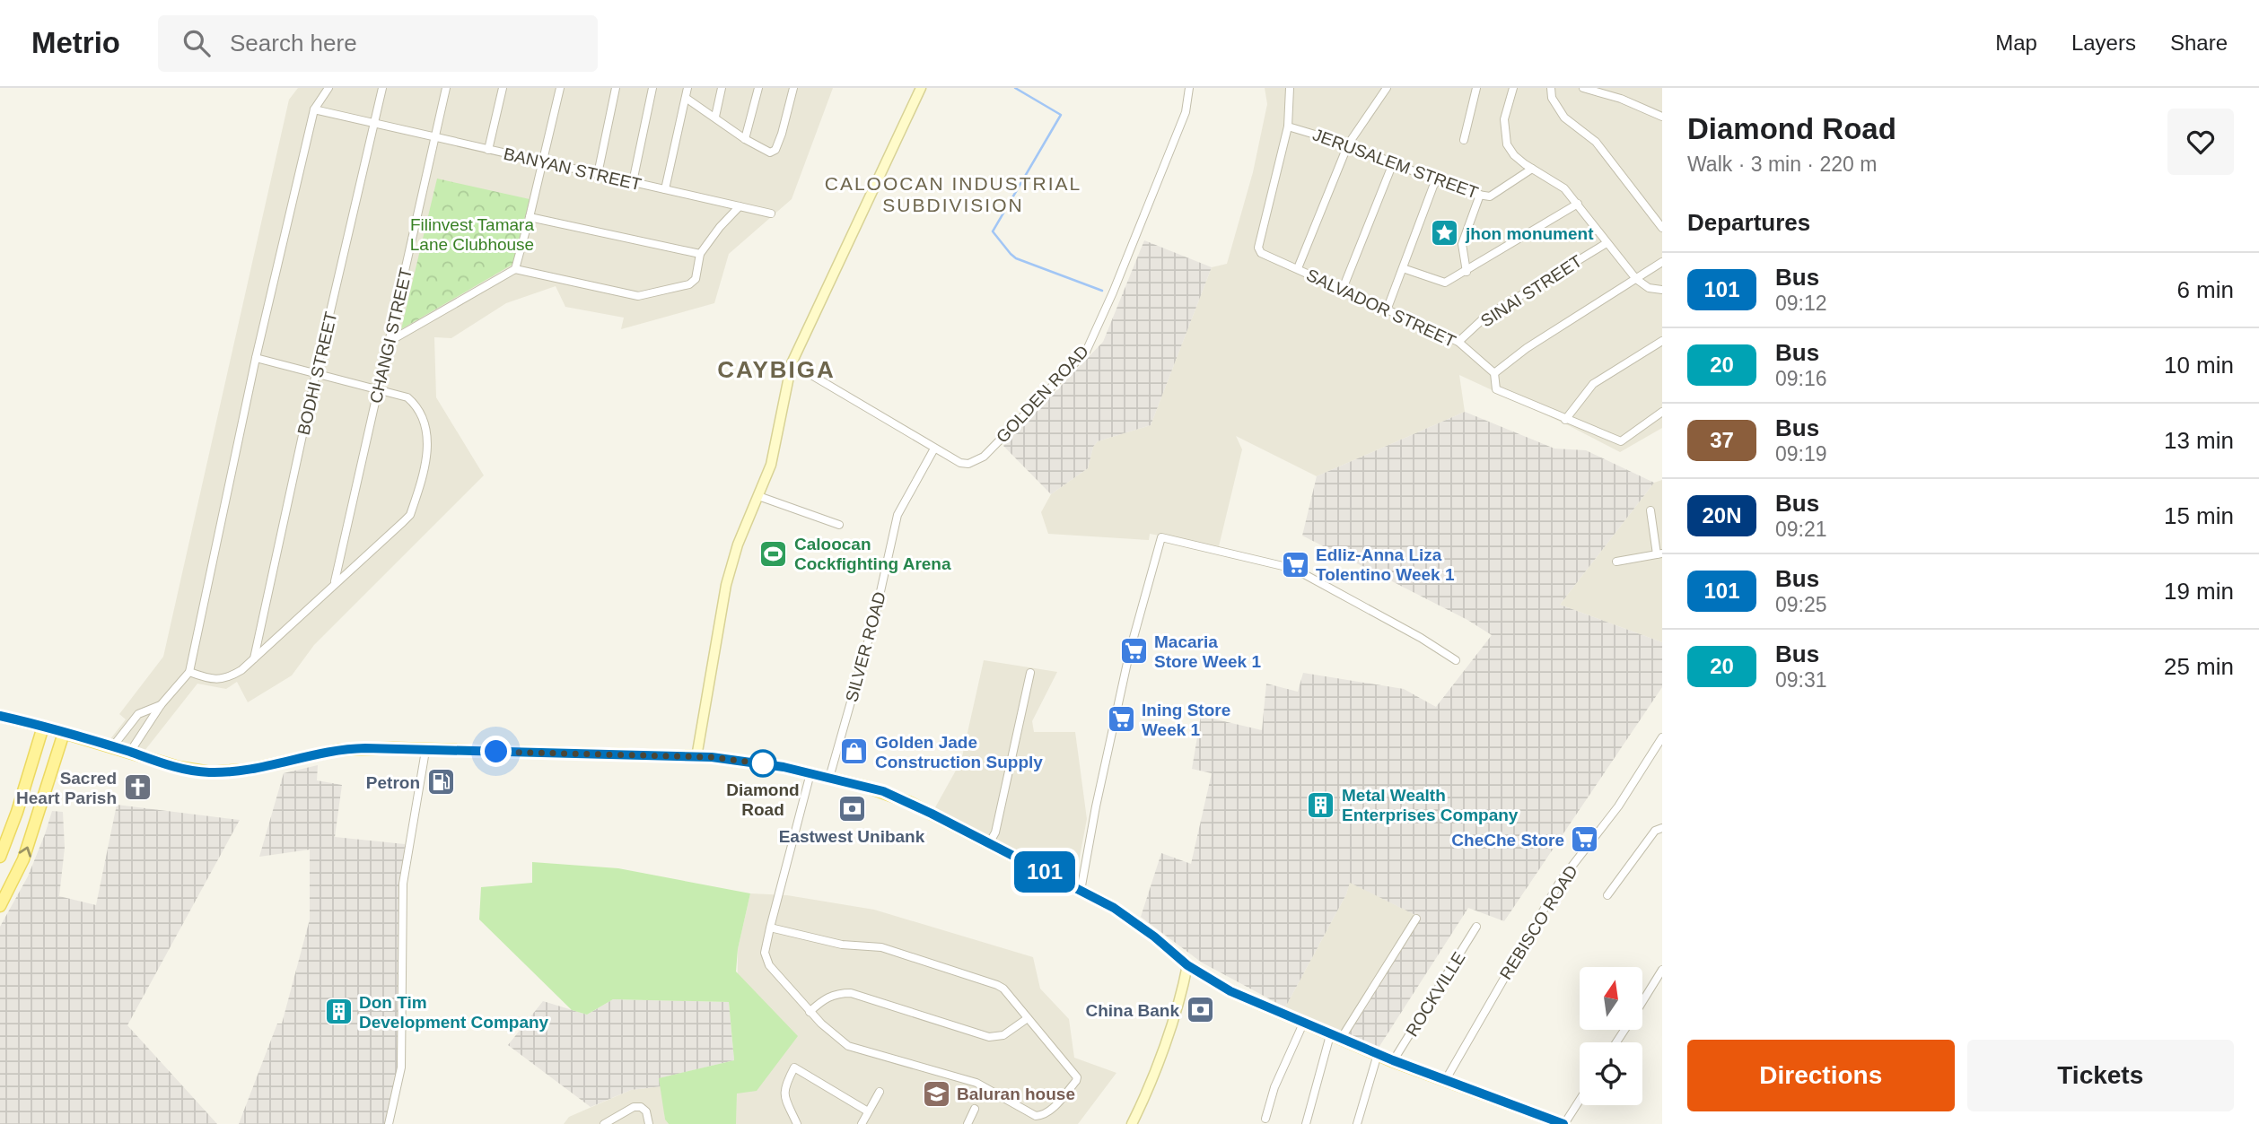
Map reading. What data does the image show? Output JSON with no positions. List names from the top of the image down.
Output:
{
  "streets": {
    "street": [
      "JERUSALEM STREET",
      "BANYAN STREET",
      "SINAI STREET",
      "SALVADOR STREET",
      "CHANGI STREET",
      "BODHI STREET",
      "GOLDEN ROAD",
      "SILVER ROAD",
      "REBISCO ROAD",
      "ROCKVILLE"
    ]
  },
  "crossings": [
    ["JERUSALEM STREET", "SALVADOR STREET"],
    ["BANYAN STREET", "CHANGI STREET"],
    ["BANYAN STREET", "BODHI STREET"],
    ["SINAI STREET", "SALVADOR STREET"],
    ["GOLDEN ROAD", "SILVER ROAD"]
  ],
  "districts": ["CALOOCAN INDUSTRIAL SUBDIVISION", "CAYBIGA"],
  "parks": ["Filinvest Tamara Lane Clubhouse"],
  "places": {
    "place": ["jhon monument"],
    "sports": ["Caloocan Cockfighting Arena"],
    "supermarket": [
      "Edliz-Anna Liza Tolentino Week 1",
      "Macaria Store Week 1",
      "Ining Store Week 1",
      "CheChe Store"
    ],
    "shop": ["Golden Jade Construction Supply"],
    "other": ["Diamond Road"],
    "fuel station": ["Petron"],
    "church": ["Sacred Heart Parish"],
    "building": ["Metal Wealth Enterprises Company", "Don Tim Development Company"],
    "bank": ["Eastwest Unibank", "China Bank"],
    "school or university": ["Baluran house"]
  },
  "lines": ["bus line 101"],
  "north": "top",
  "page": {
    "header": "Metrio",
    "search": "Search here",
    "nav": ["Map", "Layers", "Share"],
    "on_map": "101",
    "heading": [
      ["Diamond Road", "Walk · 3 min · 220 m"],
      "Departures"
    ],
    "list": [
      {
        "mark": "101",
        "name": "Bus",
        "note": "09:12",
        "value": "6 min"
      },
      {
        "mark": "20",
        "name": "Bus",
        "note": "09:16",
        "value": "10 min"
      },
      {
        "mark": "37",
        "name": "Bus",
        "note": "09:19",
        "value": "13 min"
      },
      {
        "mark": "20N",
        "name": "Bus",
        "note": "09:21",
        "value": "15 min"
      },
      {
        "mark": "101",
        "name": "Bus",
        "note": "09:25",
        "value": "19 min"
      },
      {
        "mark": "20",
        "name": "Bus",
        "note": "09:31",
        "value": "25 min"
      }
    ],
    "buttons": ["Directions", "Tickets"]
  }
}
